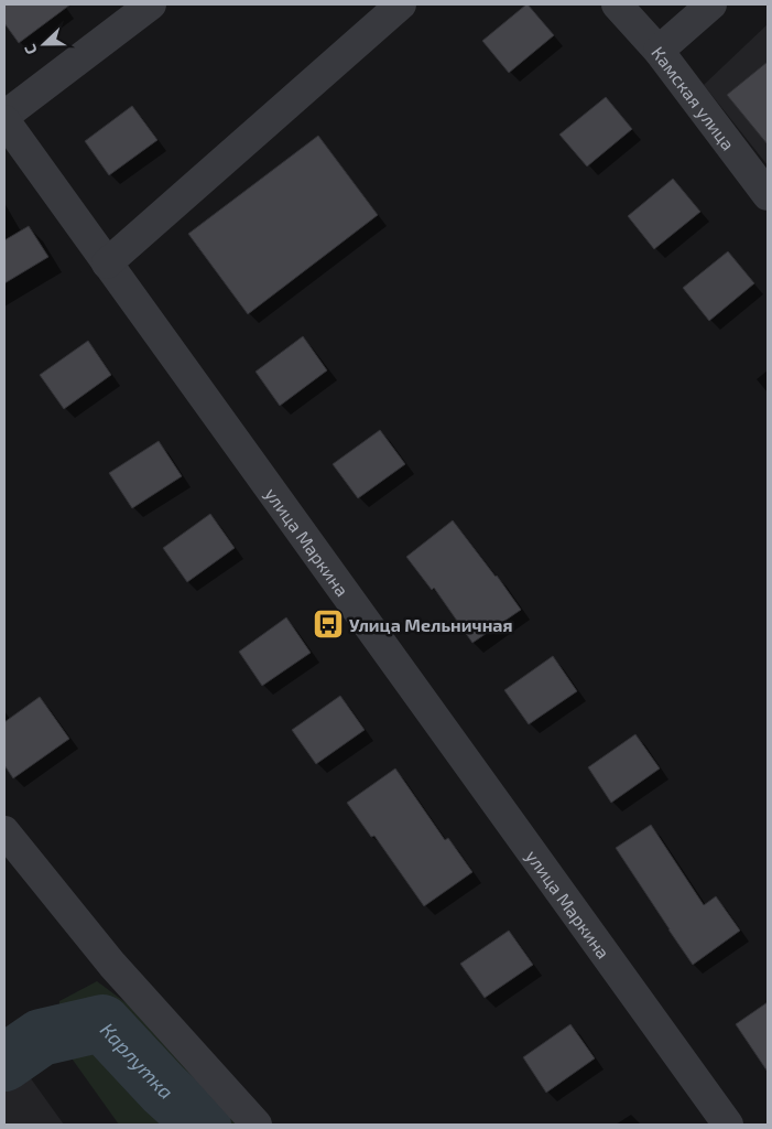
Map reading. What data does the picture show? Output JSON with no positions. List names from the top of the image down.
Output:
{
  "streets": {
    "street": ["Камская улица", "улица Маркина"]
  },
  "water": ["Карлутка"],
  "places": {
    "bus stop": ["Улица Мельничная"]
  },
  "north": "left"
}
